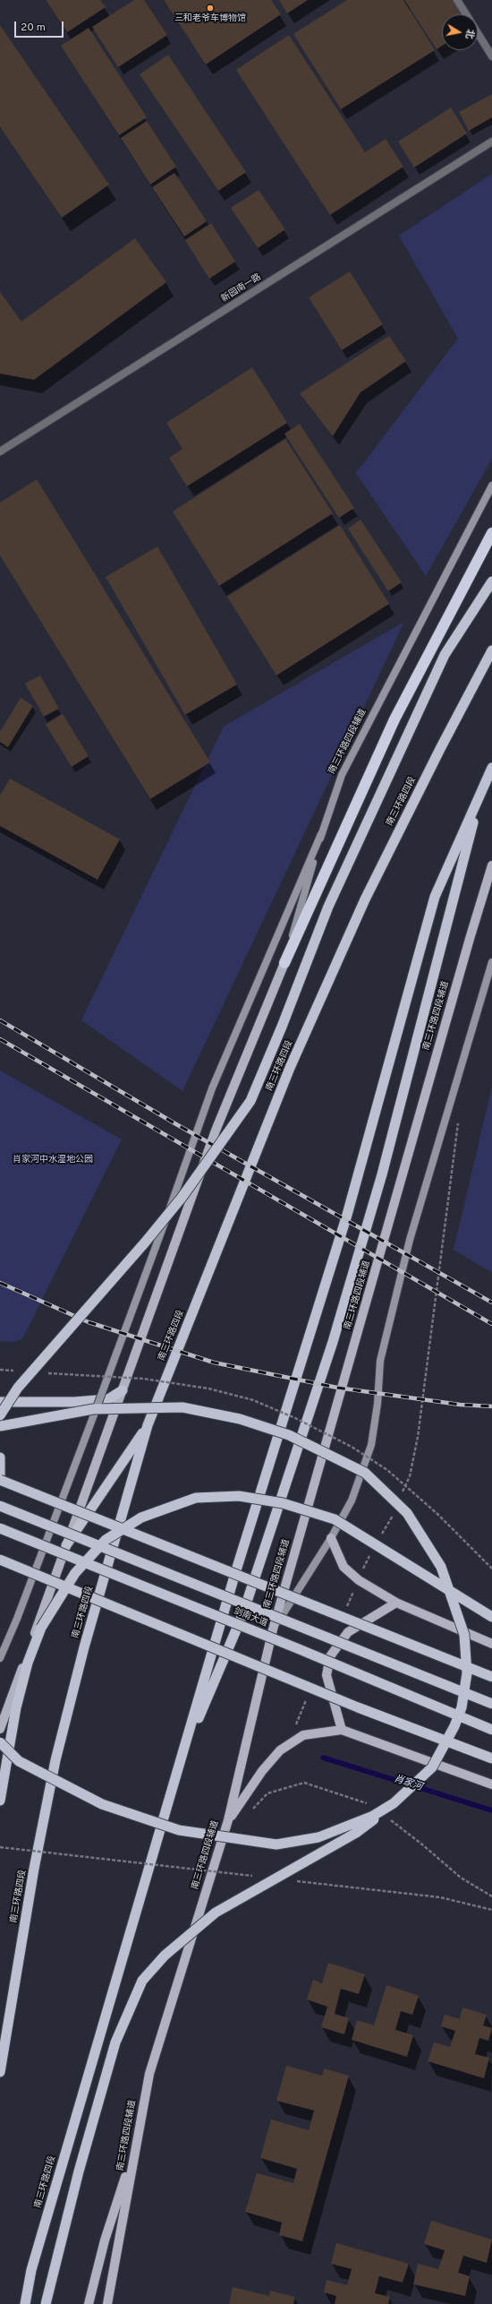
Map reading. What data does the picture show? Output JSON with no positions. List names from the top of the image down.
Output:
{
  "streets": {
    "highway": ["南三环路四段", "剑南大道"],
    "main road": ["南三环路四段辅道"],
    "street": ["新园南一路"]
  },
  "water": ["肖家河"],
  "parks": ["肖家河中水湿地公园"],
  "places": ["三和老爷车博物馆"],
  "scale_bar": "20 m",
  "north": "right"
}
